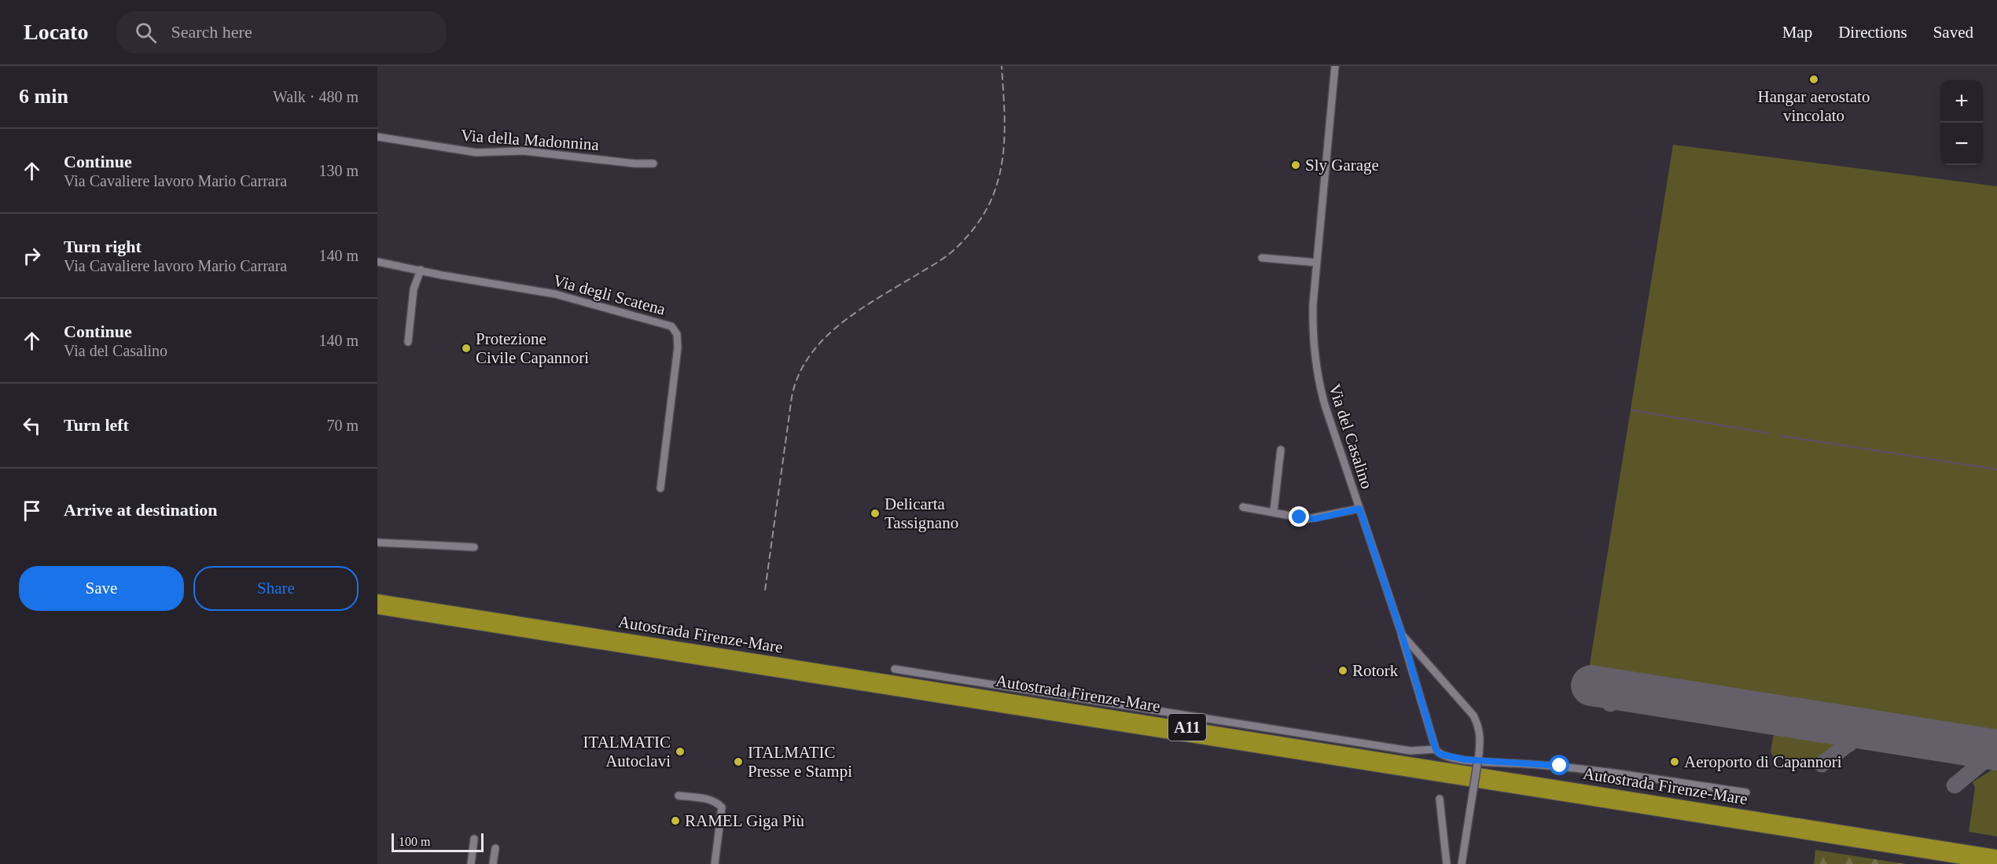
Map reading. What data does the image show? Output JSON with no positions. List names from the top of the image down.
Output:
{
  "streets": {
    "highway": ["Autostrada Firenze-Mare", "A11"],
    "street": ["Via della Madonnina", "Via degli Scatena", "Via del Casalino"]
  },
  "places": [
    "Hangar aerostato vincolato",
    "Sly Garage",
    "Protezione Civile Capannori",
    "Delicarta Tassignano",
    "Rotork",
    "ITALMATIC Autoclavi",
    "ITALMATIC Presse e Stampi",
    "Aeroporto di Capannori",
    "RAMEL Giga Più"
  ],
  "scale_bar": "100 m",
  "page": {
    "header": "Locato",
    "search": "Search here",
    "nav": ["Map", "Directions", "Saved"],
    "heading": ["6 min", "Walk · 480 m"],
    "map_buttons": ["+", "−"],
    "list": [
      ["Continue", "Via Cavaliere lavoro Mario Carrara", "130 m"],
      ["Turn right", "Via Cavaliere lavoro Mario Carrara", "140 m"],
      ["Continue", "Via del Casalino", "140 m"],
      ["Turn left", "70 m"],
      "Arrive at destination"
    ],
    "buttons": ["Save", "Share"],
    "scale": "100 m"
  }
}
